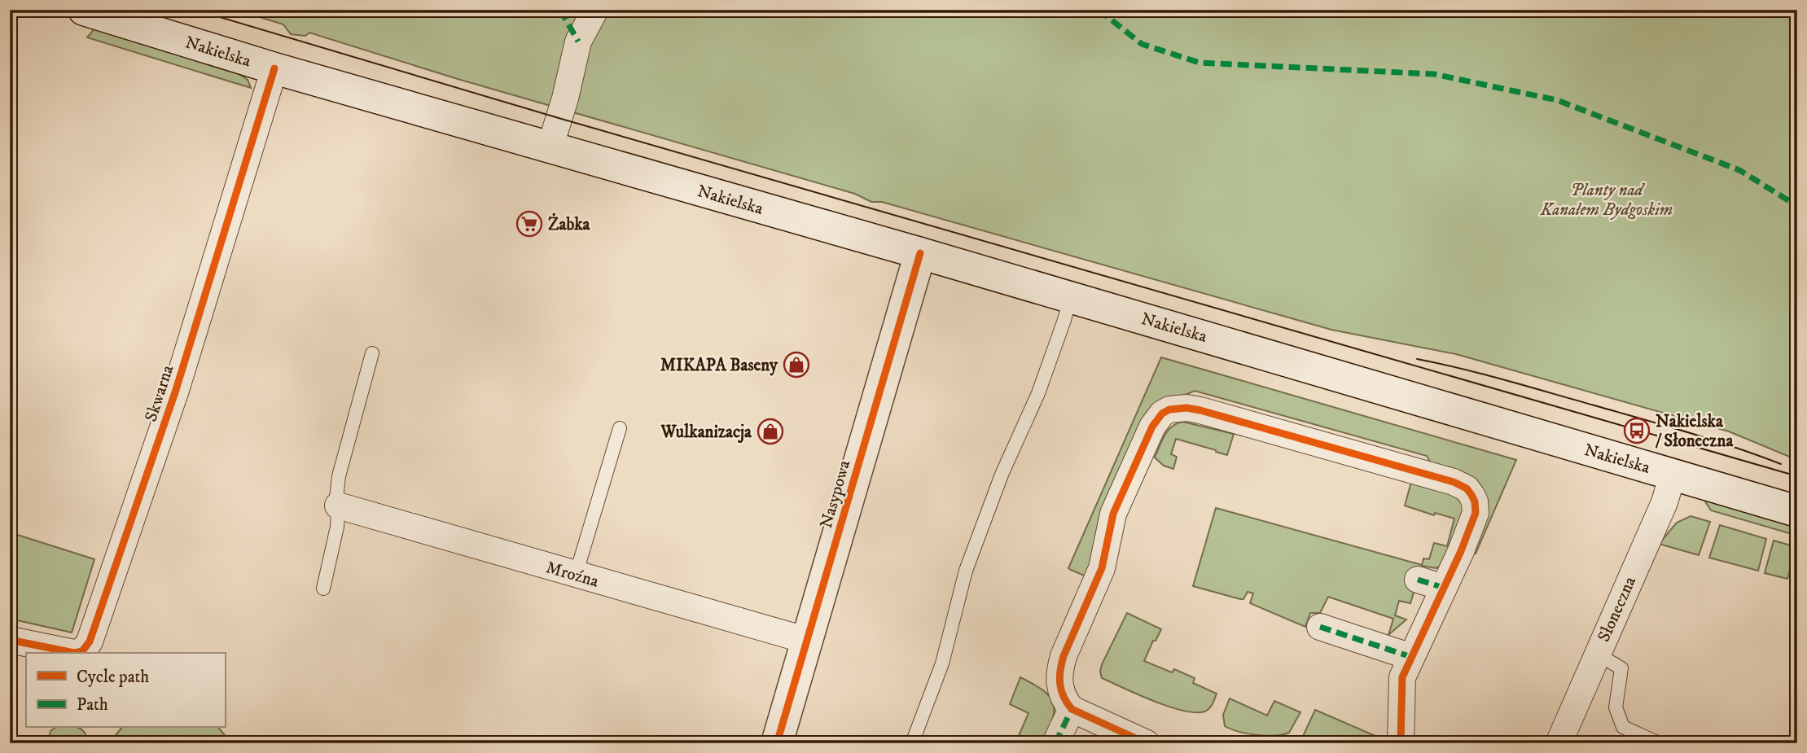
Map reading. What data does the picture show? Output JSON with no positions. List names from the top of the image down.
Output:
{
  "streets": {
    "main road": ["Nakielska", "Nasypowa"],
    "street": ["Skwarna", "Mroźna", "Słoneczna"]
  },
  "crossings": [
    ["Nakielska", "Skwarna"],
    ["Nakielska", "Nasypowa"],
    ["Nakielska", "Słoneczna"],
    ["Nasypowa", "Mroźna"]
  ],
  "parks": ["Planty nad Kanałem Bydgoskim"],
  "places": {
    "supermarket": ["Żabka"],
    "shop": ["MIKAPA Baseny", "Wulkanizacja"],
    "bus stop": ["Nakielska / Słoneczna"]
  },
  "legend": ["Cycle path", "Path"]
}
